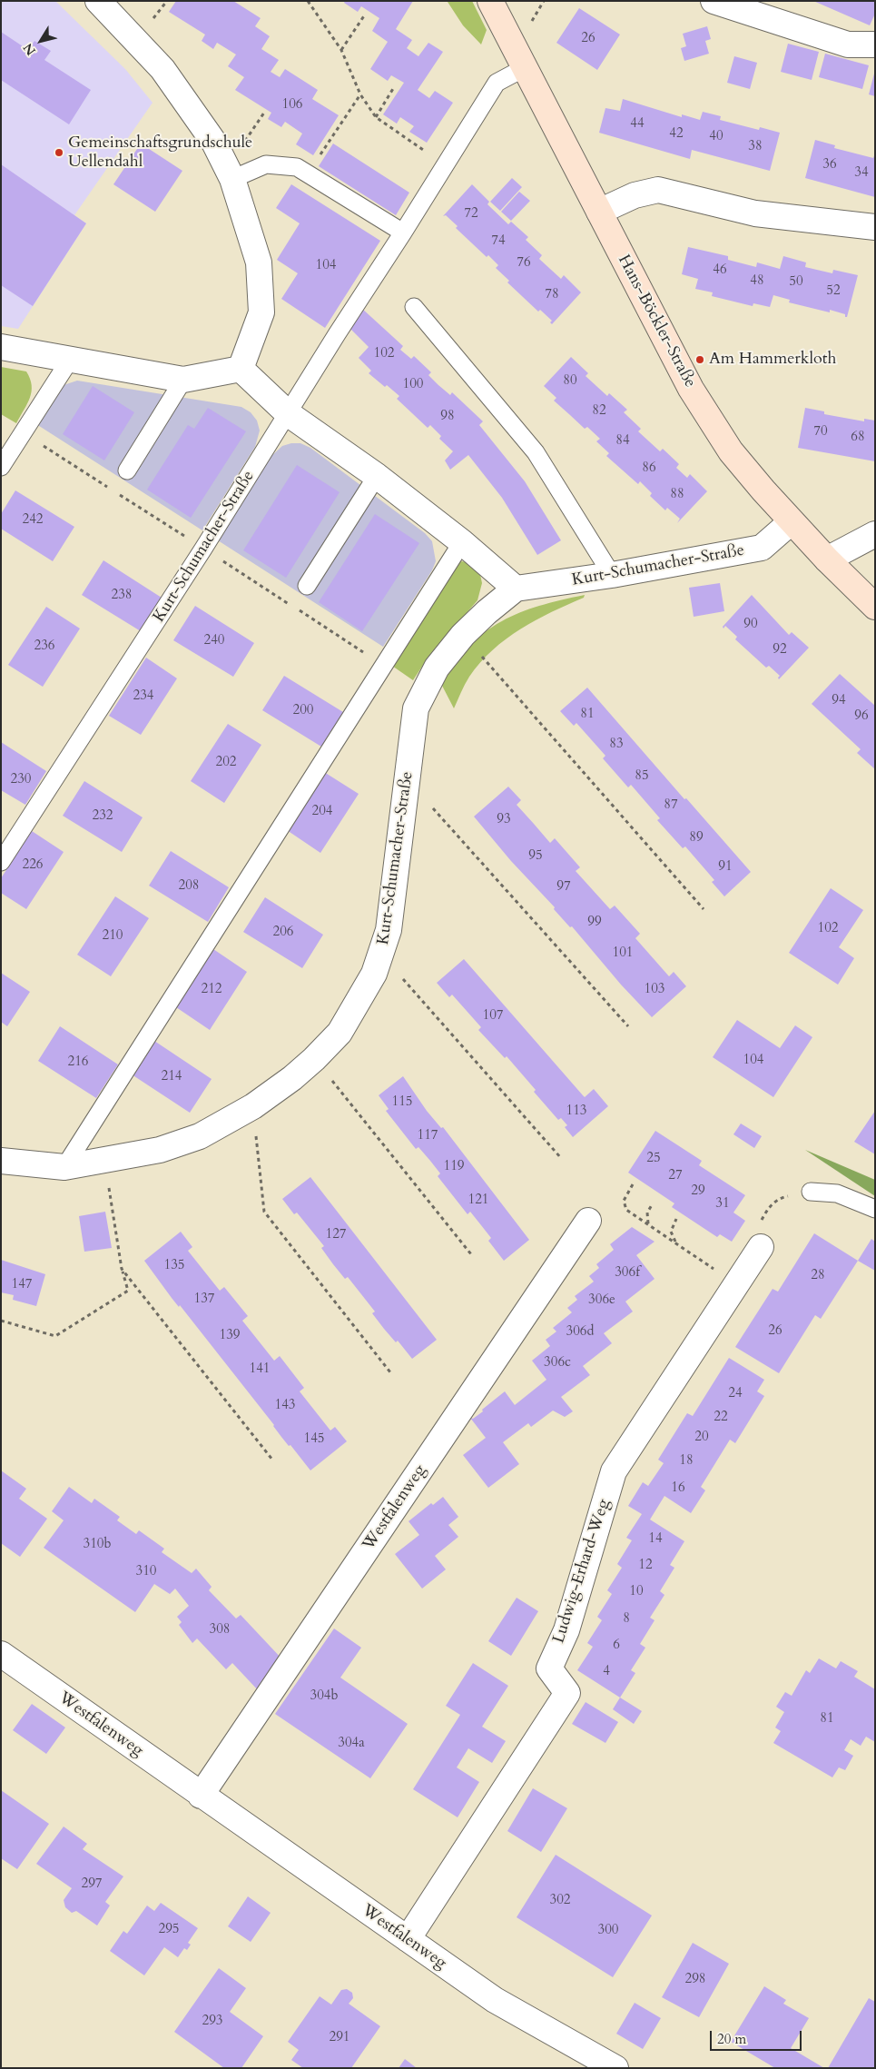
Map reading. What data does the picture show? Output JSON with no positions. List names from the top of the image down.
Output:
{
  "streets": {
    "street": [
      "Hans-Böckler-Straße",
      "Kurt-Schumacher-Straße",
      "Westfalenweg",
      "Ludwig-Erhard-Weg"
    ]
  },
  "crossings": [
    ["Hans-Böckler-Straße", "Kurt-Schumacher-Straße"],
    ["Westfalenweg", "Ludwig-Erhard-Weg"]
  ],
  "places": ["Gemeinschaftsgrundschule Uellendahl", "Am Hammerkloth"],
  "house_numbers": [
    "26",
    "106",
    "44",
    "42",
    "40",
    "38",
    "36",
    "34",
    "72",
    "74",
    "76",
    "104",
    "46",
    "48",
    "50",
    "52",
    "78",
    "102",
    "80",
    "100",
    "82",
    "98",
    "70",
    "68",
    "84",
    "86",
    "88",
    "242",
    "238",
    "90",
    "240",
    "236",
    "92",
    "234",
    "94",
    "200",
    "81",
    "96",
    "83",
    "202",
    "85",
    "230",
    "87",
    "204",
    "232",
    "93",
    "89",
    "95",
    "226",
    "91",
    "208",
    "97",
    "99",
    "102",
    "206",
    "210",
    "101",
    "212",
    "103",
    "107",
    "104",
    "216",
    "214",
    "115",
    "113",
    "117",
    "25",
    "119",
    "27",
    "29",
    "121",
    "31",
    "127",
    "135",
    "306f",
    "28",
    "147",
    "137",
    "306e",
    "26",
    "306d",
    "139",
    "306c",
    "141",
    "24",
    "143",
    "22",
    "20",
    "145",
    "18",
    "16",
    "14",
    "310b",
    "12",
    "310",
    "10",
    "8",
    "308",
    "6",
    "4",
    "304b",
    "81",
    "304a",
    "297",
    "302",
    "295",
    "300",
    "298",
    "293",
    "291"
  ],
  "scale_bar": "20 m",
  "north": "bottom left"
}
